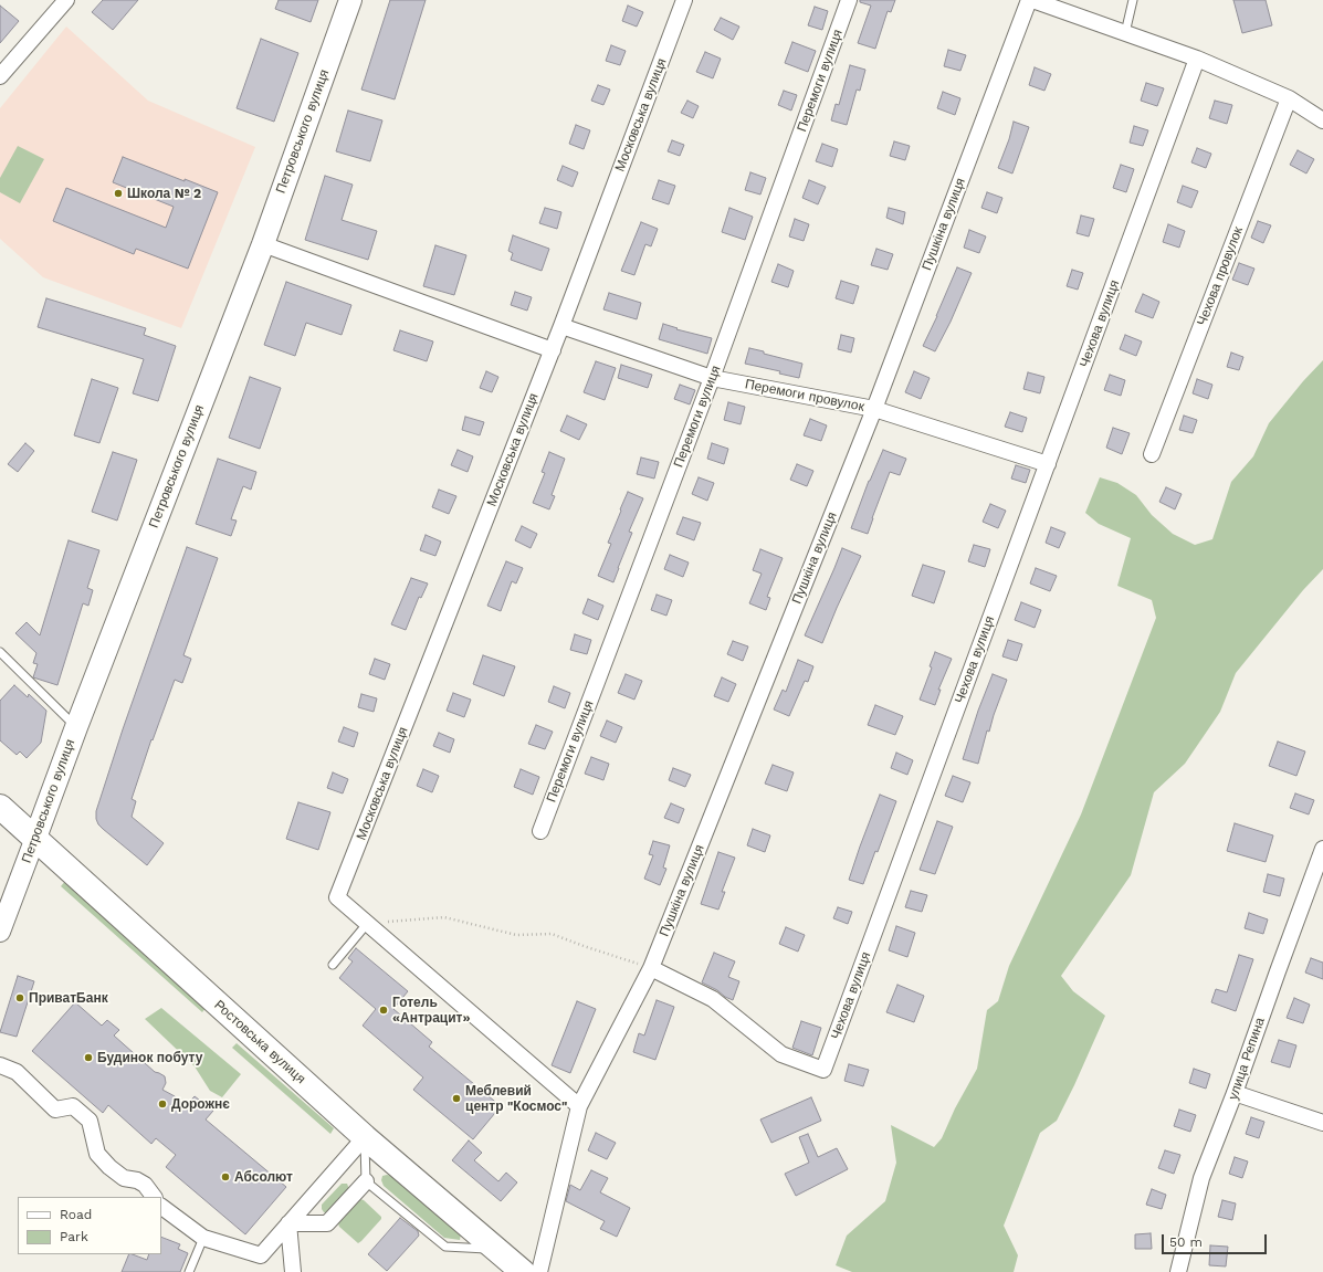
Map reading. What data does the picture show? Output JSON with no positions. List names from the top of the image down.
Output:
{
  "streets": {
    "highway": ["Ростовська вулиця"],
    "main road": ["Петровського вулиця"],
    "street": [
      "Перемоги вулиця",
      "Московська вулиця",
      "Пушкіна вулиця",
      "Чехова провулок",
      "Чехова вулиця",
      "Перемоги провулок",
      "улица Репина"
    ]
  },
  "crossings": [
    ["Перемоги вулиця", "Перемоги провулок"],
    ["Московська вулиця", "Перемоги провулок"],
    ["Петровського вулиця", "Ростовська вулиця"],
    ["Пушкіна вулиця", "Чехова вулиця"],
    ["Пушкіна вулиця", "Перемоги провулок"],
    ["Чехова вулиця", "Перемоги провулок"]
  ],
  "places": [
    "Школа № 2",
    "ПриватБанк",
    "Готель «Антрацит»",
    "Будинок побуту",
    "Меблевий центр \"Космос\"",
    "Дорожнє",
    "Абсолют"
  ],
  "legend": ["Road", "Park"],
  "scale_bar": "50 m"
}
